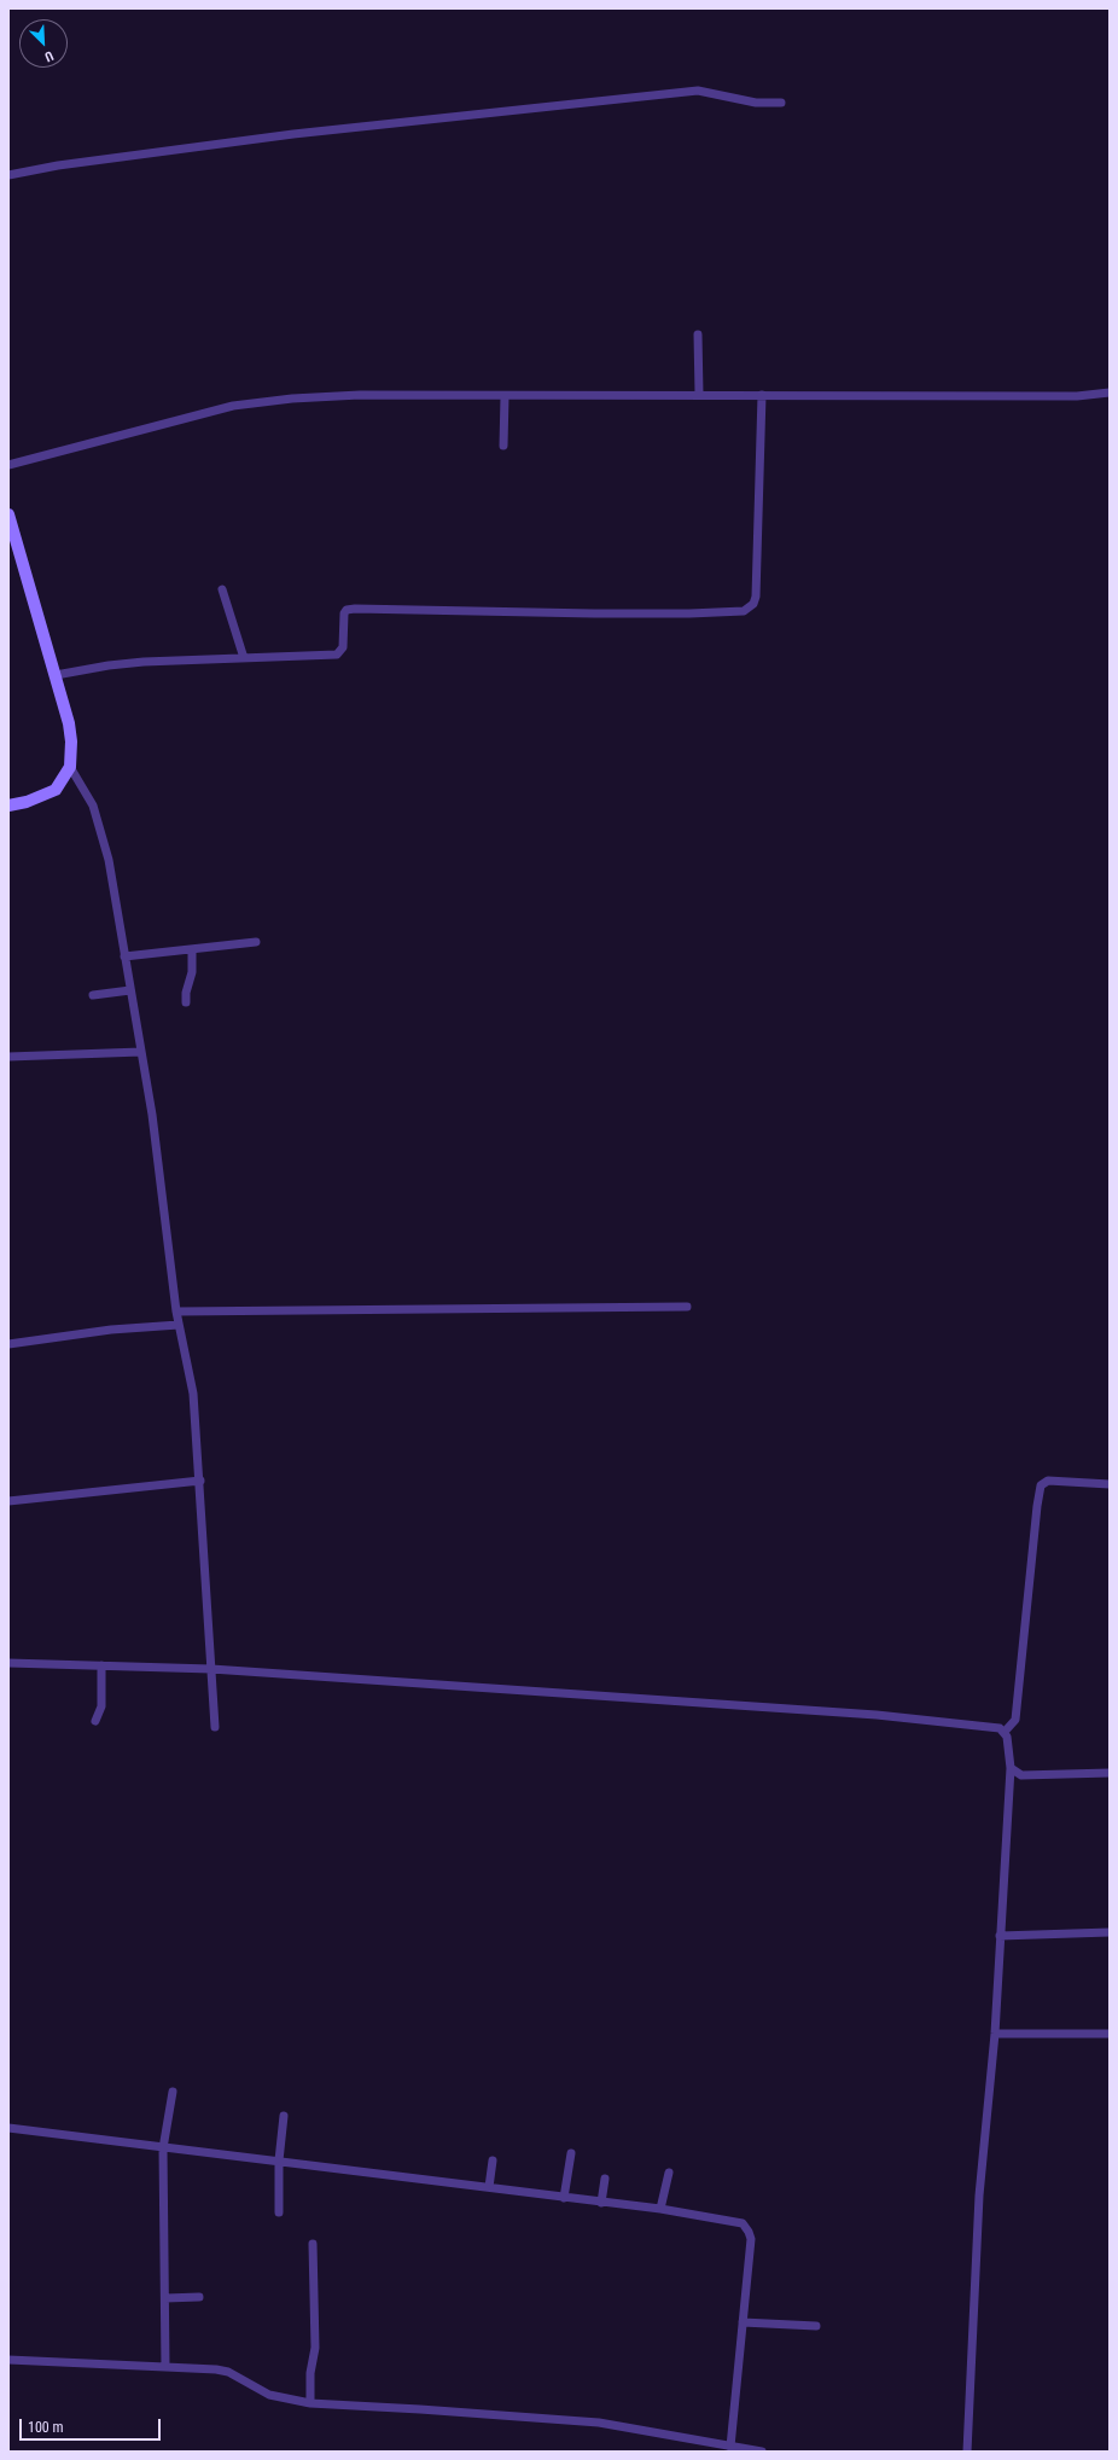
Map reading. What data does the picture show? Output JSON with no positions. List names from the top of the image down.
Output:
{
  "scale_bar": "100 m",
  "north": "bottom right"
}
